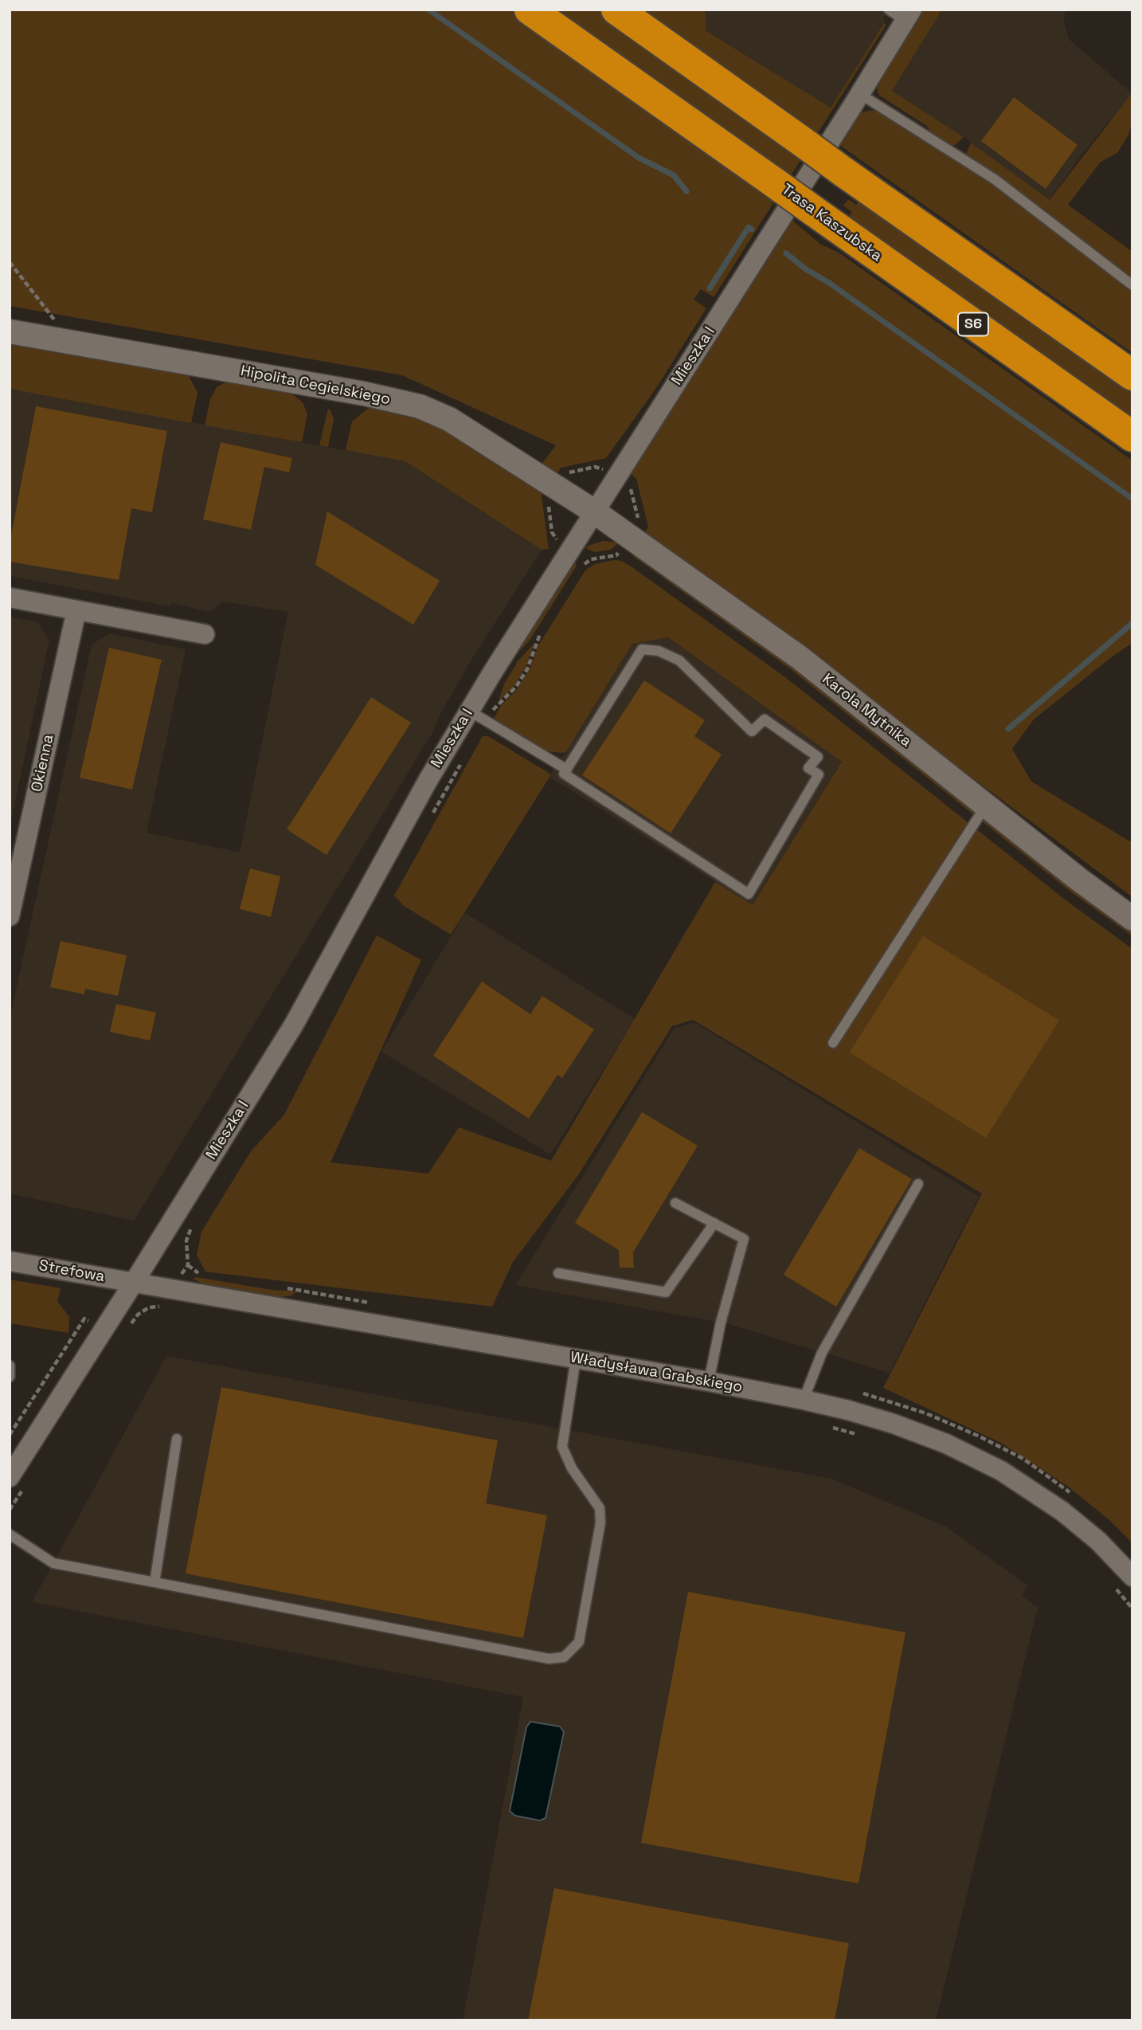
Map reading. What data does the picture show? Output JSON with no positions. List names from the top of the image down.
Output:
{
  "streets": {
    "highway": ["Trasa Kaszubska", "S6"],
    "street": [
      "Mieszka I",
      "Hipolita Cegielskiego",
      "Karola Mytnika",
      "Okienna",
      "Strefowa",
      "Władysława Grabskiego"
    ]
  },
  "crossings": [
    ["Mieszka I", "Hipolita Cegielskiego"],
    ["Mieszka I", "Karola Mytnika"],
    ["Mieszka I", "Strefowa"],
    ["Mieszka I", "Władysława Grabskiego"],
    ["Hipolita Cegielskiego", "Karola Mytnika"],
    ["Strefowa", "Władysława Grabskiego"]
  ]
}
